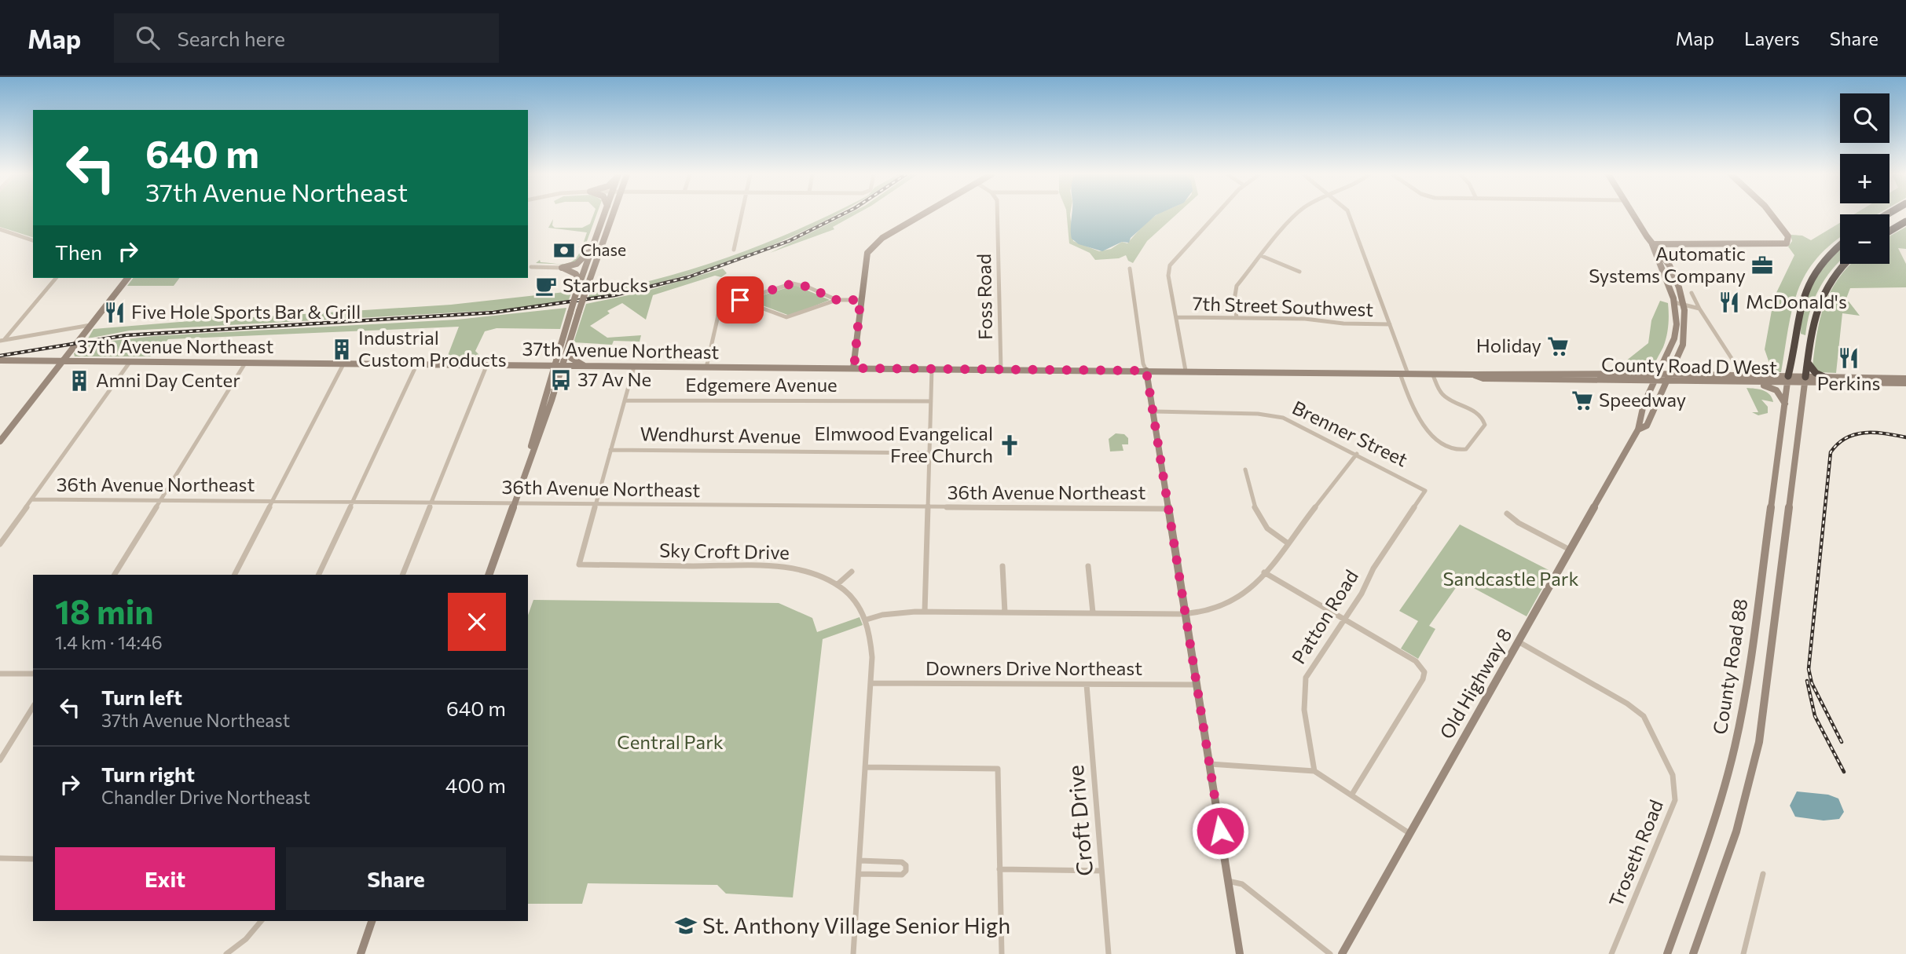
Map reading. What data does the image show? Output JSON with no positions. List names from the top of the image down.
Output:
{
  "streets": {
    "main road": [
      "37th Avenue Northeast",
      "County Road D West",
      "County Road 88",
      "Old Highway 8"
    ],
    "street": [
      "Foss Road",
      "7th Street Southwest",
      "Edgemere Avenue",
      "Brenner Street",
      "Wendhurst Avenue",
      "36th Avenue Northeast",
      "Sky Croft Drive",
      "Patton Road",
      "Downers Drive Northeast",
      "Croft Drive",
      "Troseth Road"
    ]
  },
  "crossings": [
    ["Foss Road", "37th Avenue Northeast"],
    ["37th Avenue Northeast", "County Road D West"],
    ["County Road D West", "County Road 88"],
    ["County Road D West", "Old Highway 8"],
    ["Brenner Street", "Patton Road"],
    ["36th Avenue Northeast", "Sky Croft Drive"],
    ["Sky Croft Drive", "Downers Drive Northeast"],
    ["Downers Drive Northeast", "Croft Drive"],
    ["Old Highway 8", "Troseth Road"]
  ],
  "parks": ["Sandcastle Park", "Central Park"],
  "places": {
    "bank": ["Chase"],
    "office": ["Automatic Systems Company"],
    "cafe": ["Starbucks"],
    "restaurant": ["McDonald's", "Five Hole Sports Bar & Grill", "Perkins"],
    "supermarket": ["Holiday", "Speedway"],
    "building": ["Industrial Custom Products", "Amni Day Center"],
    "bus stop": ["37 Av Ne"],
    "church": ["Elmwood Evangelical Free Church"],
    "school or university": ["St. Anthony Village Senior High"]
  },
  "page": {
    "header": "Map",
    "search": "Search here",
    "nav": ["Map", "Layers", "Share"],
    "map_buttons": ["+", "−"],
    "turn": ["640 m", "37th Avenue Northeast"],
    "then": "Then",
    "heading": ["18 min", "1.4 km · 14:46"],
    "list": [
      {
        "name": "Turn left",
        "note": "37th Avenue Northeast",
        "value": "640 m"
      },
      {
        "name": "Turn right",
        "note": "Chandler Drive Northeast",
        "value": "400 m"
      }
    ],
    "buttons": ["Exit", "Share"]
  }
}
